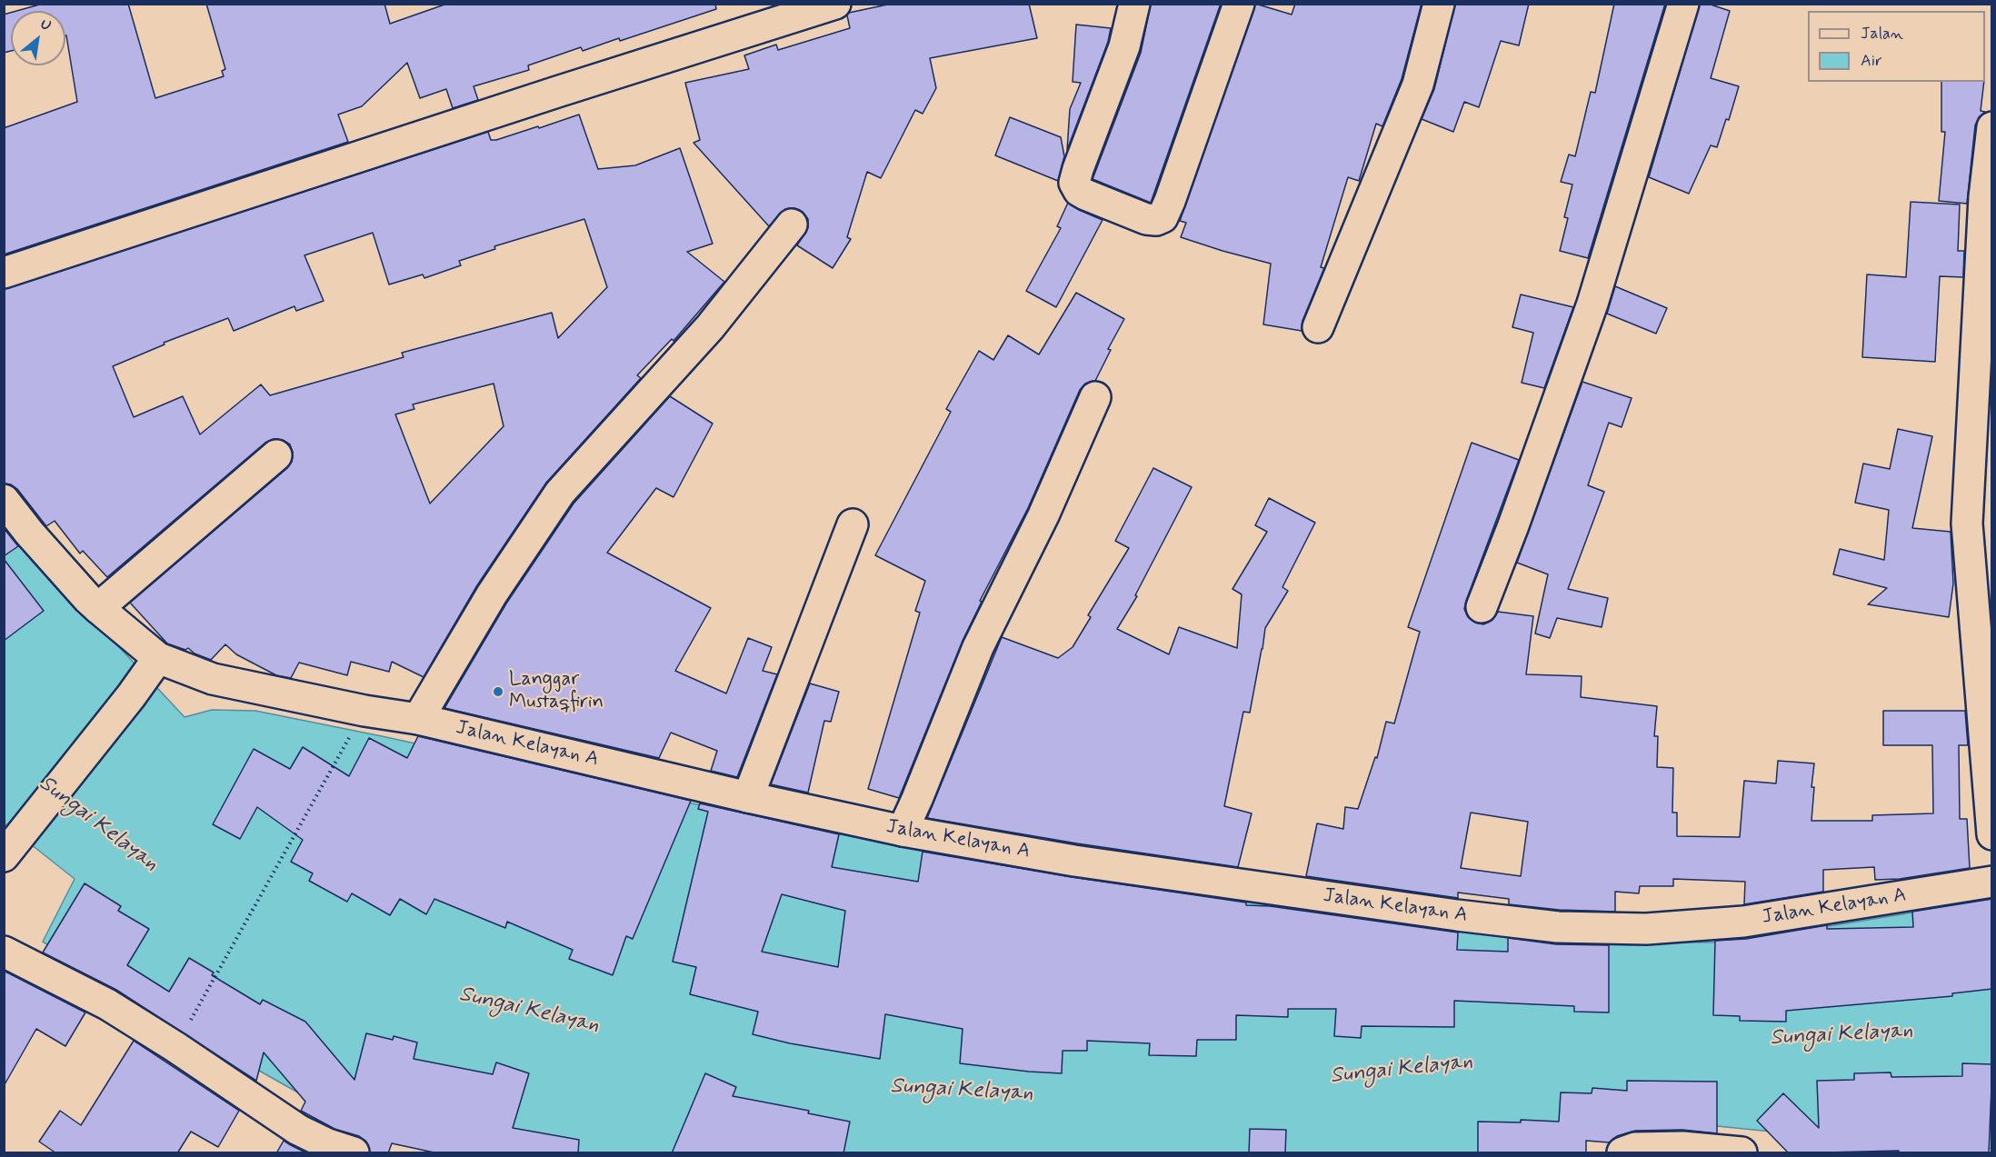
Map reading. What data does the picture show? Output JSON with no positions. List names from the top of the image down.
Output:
{
  "streets": {
    "street": ["Jalan Kelayan A"]
  },
  "water": ["Sungai Kelayan"],
  "places": ["Langgar Mustaqfirin"],
  "legend": ["Jalan", "Air"],
  "north": "top right"
}
